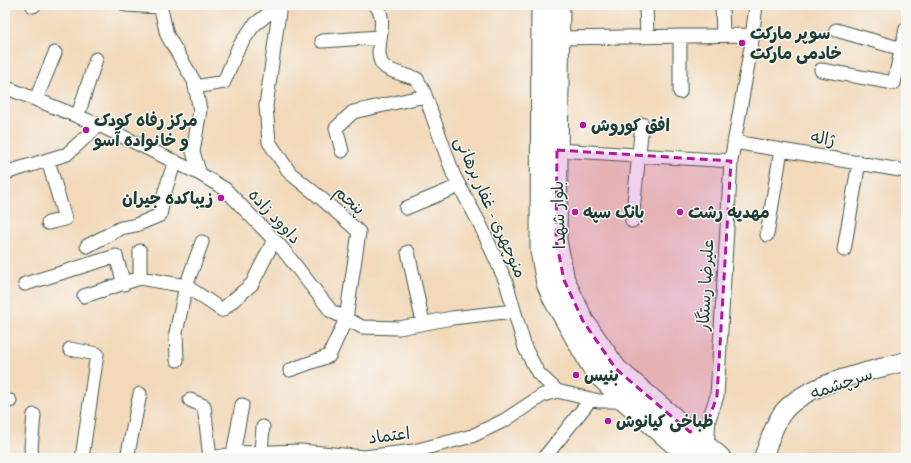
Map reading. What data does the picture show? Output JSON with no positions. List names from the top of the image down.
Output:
{
  "streets": {
    "main road": ["بلوار شهدا", "سرچشمه"],
    "street": [
      "ژاله",
      "پنجم",
      "منوچهری - غفار برهانی",
      "داوود زاده",
      "علیرضا رستگار",
      "اعتماد"
    ]
  },
  "crossings": [
    ["ژاله", "علیرضا رستگار"],
    ["پنجم", "داوود زاده"],
    ["منوچهری - غفار برهانی", "داوود زاده"],
    ["منوچهری - غفار برهانی", "اعتماد"],
    ["بلوار شهدا", "علیرضا رستگار"]
  ],
  "places": [
    "سوپر مارکت خادمی مارکت",
    "افق کوروش",
    "مرکز رفاه کودک و خانواده آسو",
    "زیباکده جیران",
    "بانک سپه",
    "مهدیه رشت",
    "بنیس",
    "طباخی کیانوش"
  ]
}
